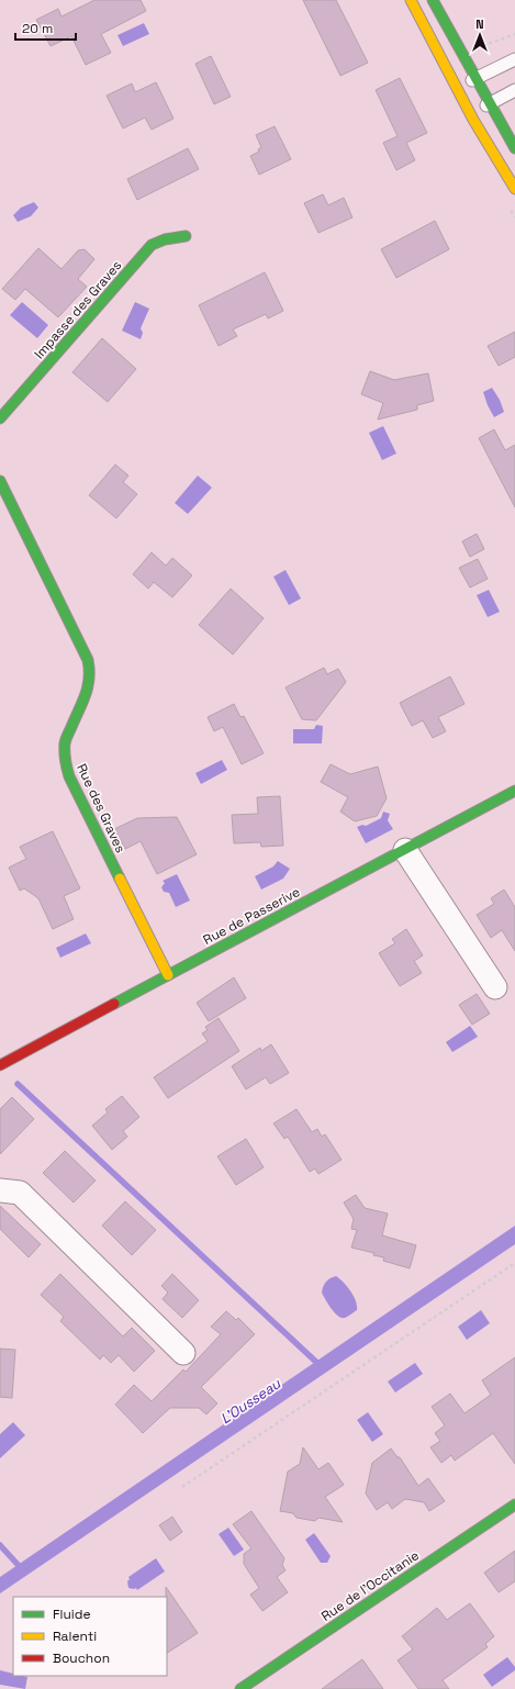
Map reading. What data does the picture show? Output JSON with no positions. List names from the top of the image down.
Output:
{
  "streets": {
    "street": [
      "Impasse des Graves",
      "Rue des Graves",
      "Rue de Passerive",
      "Rue de l'Occitanie"
    ]
  },
  "crossings": [
    ["Rue des Graves", "Rue de Passerive"]
  ],
  "water": ["L'Ousseau"],
  "legend": ["Fluide", "Ralenti", "Bouchon"],
  "scale_bar": "20 m",
  "north": "top"
}
